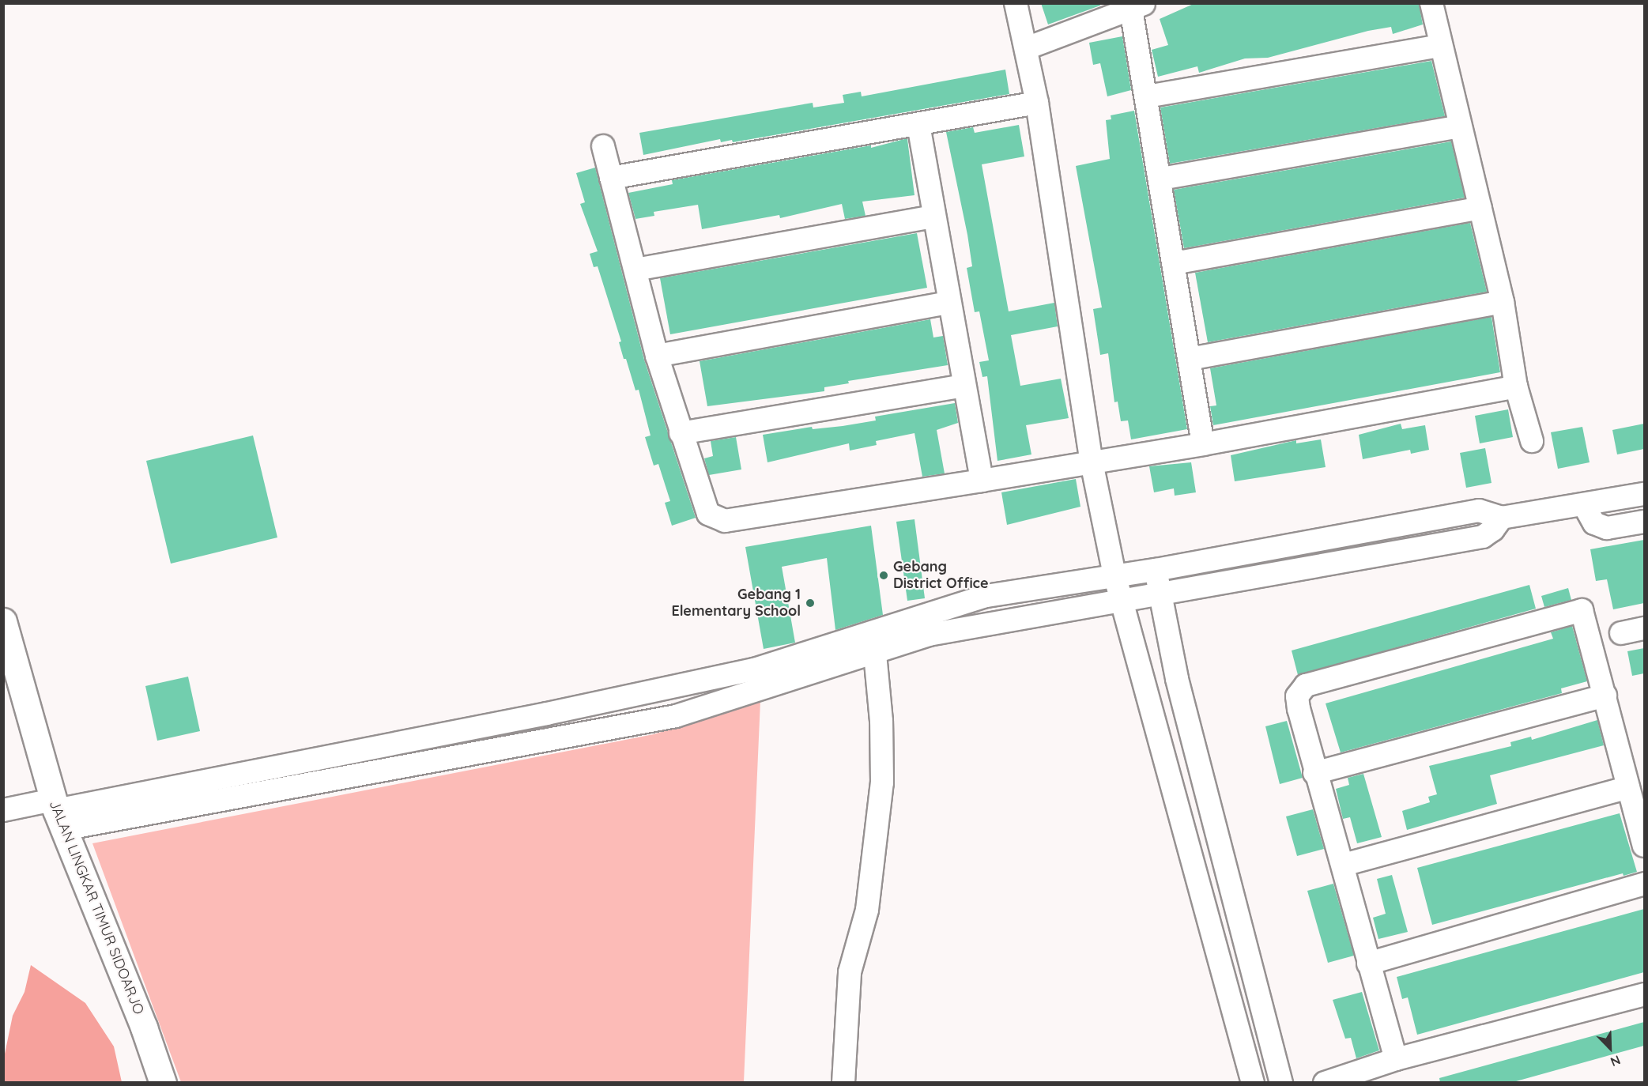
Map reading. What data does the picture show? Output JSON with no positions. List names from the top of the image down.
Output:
{
  "streets": {
    "main road": ["JALAN LINGKAR TIMUR SIDOARJO"]
  },
  "places": ["Gebang District Office", "Gebang 1 Elementary School"],
  "north": "bottom right"
}
